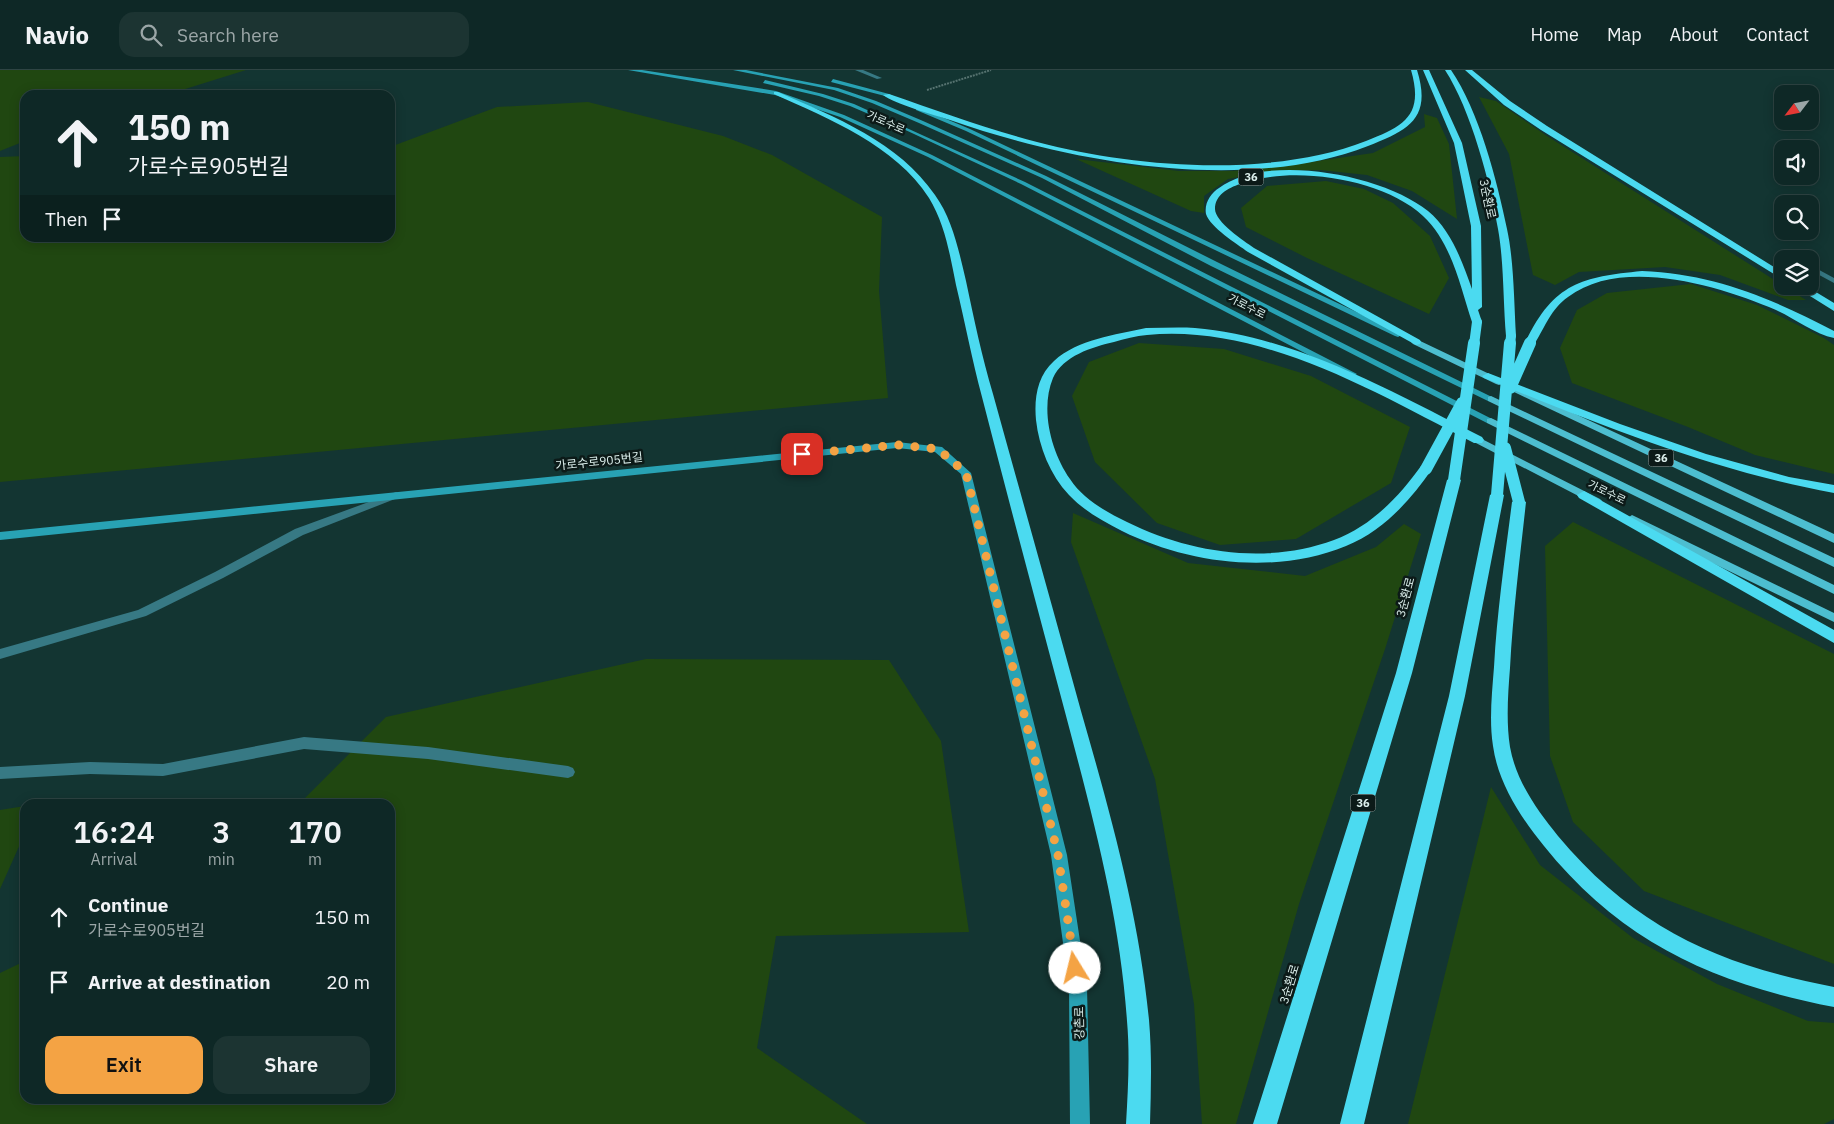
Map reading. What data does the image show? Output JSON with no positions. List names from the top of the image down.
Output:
{
  "streets": {
    "highway": ["36", "3순환로"],
    "main road": ["가로수로", "가로수로905번길", "강촌로"]
  },
  "crossings": [
    ["가로수로", "36"],
    ["36", "3순환로"],
    ["가로수로905번길", "강촌로"]
  ],
  "north": "bottom left",
  "page": {
    "header": "Navio",
    "search": "Search here",
    "nav": [
      "Home",
      "Map",
      "About",
      "Contact"
    ],
    "turn": ["150 m", "가로수로905번길"],
    "then": "Then",
    "eta": [
      "16:24",
      "Arrival",
      "3",
      "min",
      "170",
      "m"
    ],
    "list": [
      {
        "name": "Continue",
        "note": "가로수로905번길",
        "value": "150 m"
      },
      {
        "name": "Arrive at destination",
        "value": "20 m"
      }
    ],
    "buttons": ["Exit", "Share"]
  }
}
